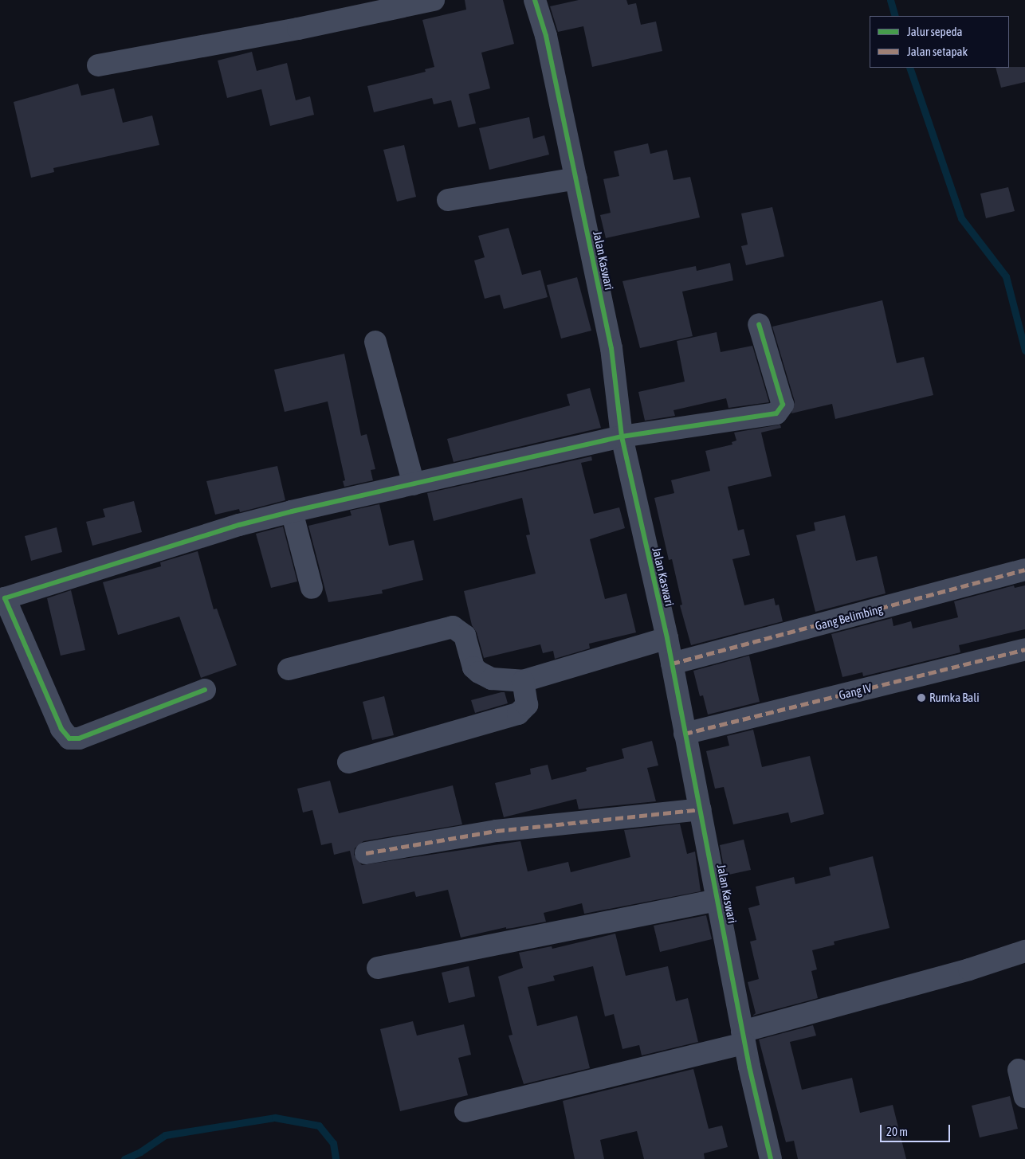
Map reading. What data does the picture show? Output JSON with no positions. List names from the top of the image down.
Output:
{
  "streets": {
    "street": ["Jalan Kaswari", "Gang Belimbing", "Gang IV"]
  },
  "crossings": [
    ["Jalan Kaswari", "Gang Belimbing"],
    ["Jalan Kaswari", "Gang IV"]
  ],
  "places": ["Rumka Bali"],
  "legend": ["Jalur sepeda", "Jalan setapak"],
  "scale_bar": "20 m"
}
